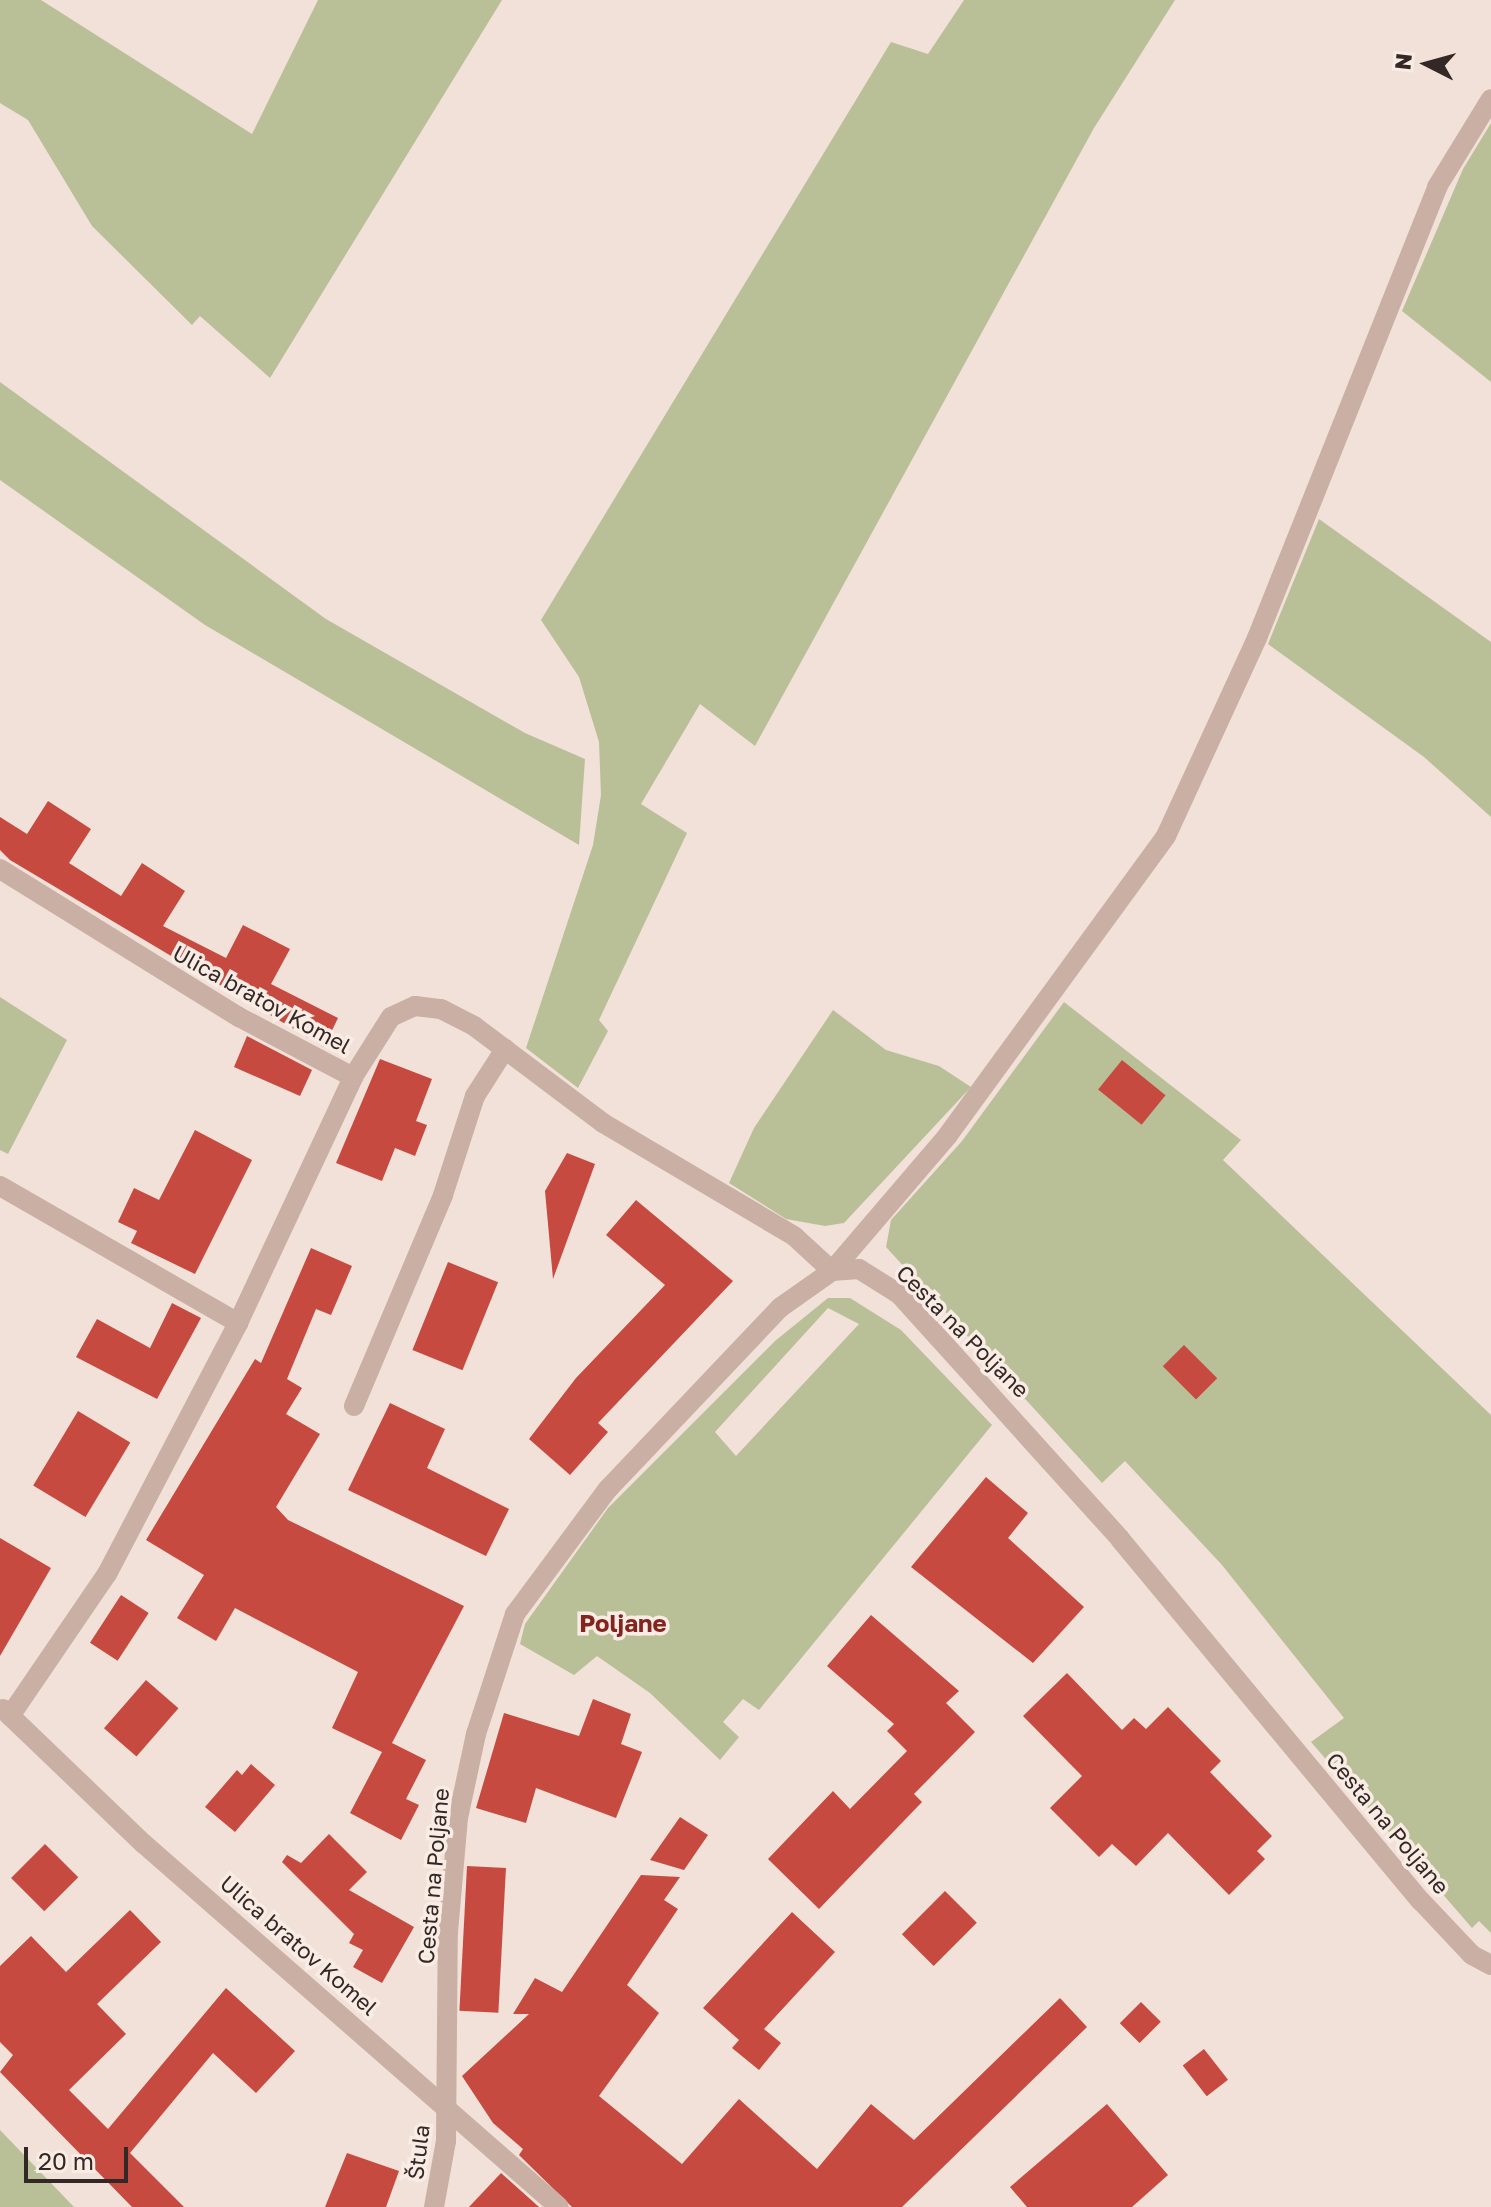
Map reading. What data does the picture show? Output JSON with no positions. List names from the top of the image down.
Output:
{
  "streets": {
    "street": ["Ulica bratov Komel", "Cesta na Poljane", "Štula"]
  },
  "crossings": [
    ["Ulica bratov Komel", "Cesta na Poljane"],
    ["Ulica bratov Komel", "Štula"],
    ["Cesta na Poljane", "Štula"]
  ],
  "districts": ["Poljane"],
  "scale_bar": "20 m",
  "north": "left"
}
